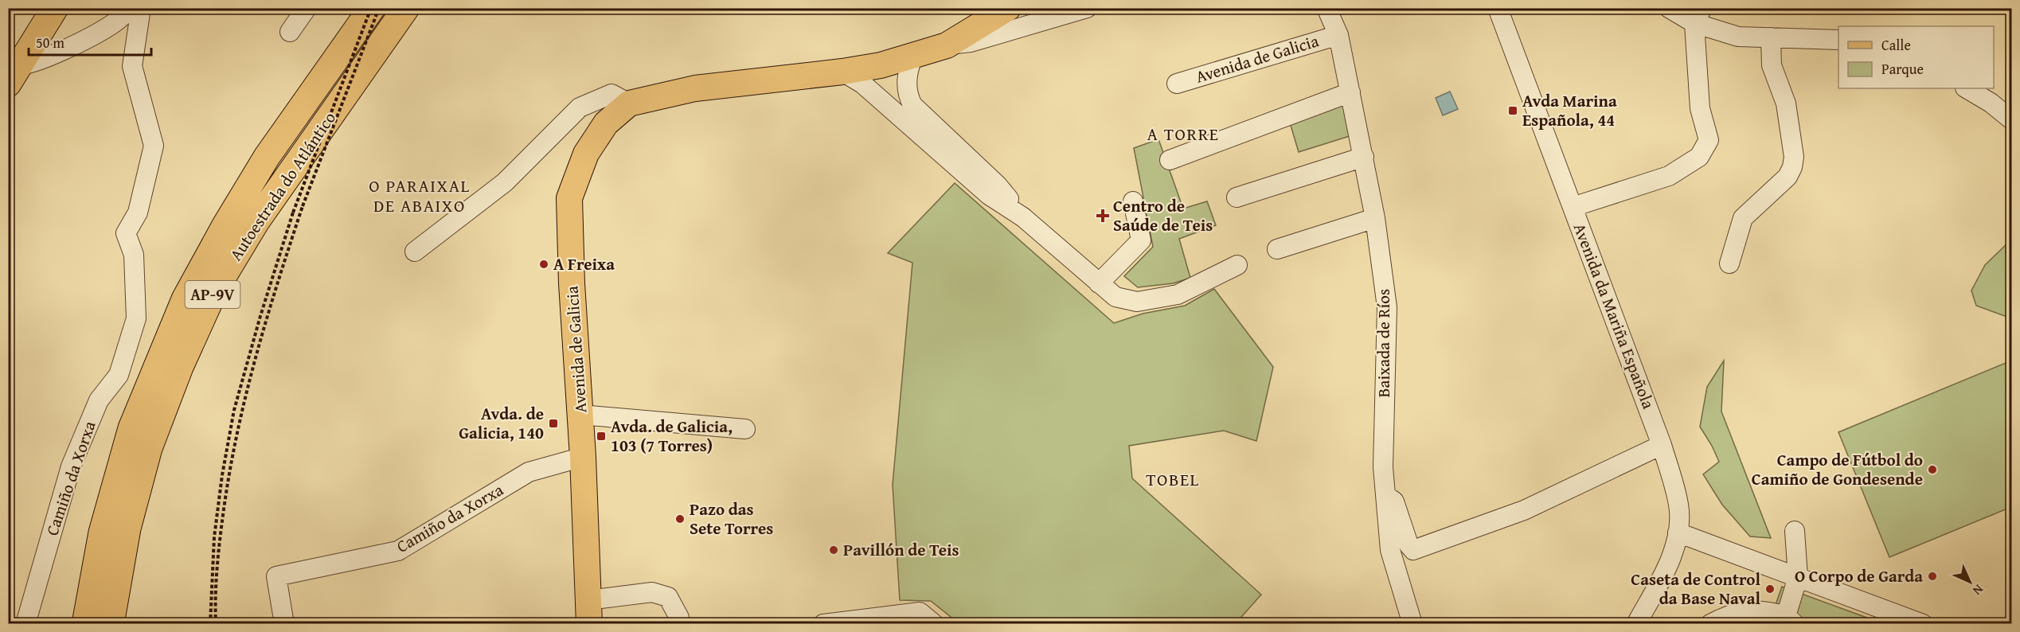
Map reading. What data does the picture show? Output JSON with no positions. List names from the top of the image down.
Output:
{
  "streets": {
    "highway": ["Autoestrada do Atlántico", "AP-9V"],
    "main road": ["Avenida de Galicia"],
    "street": ["Avenida da Mariña Española", "Baixada de Ríos", "Camiño da Xorxa"]
  },
  "crossings": [
    ["Avenida de Galicia", "Baixada de Ríos"],
    ["Avenida de Galicia", "Camiño da Xorxa"]
  ],
  "districts": ["A TORRE", "O PARAIXAL DE ABAIXO", "TOBEL"],
  "places": {
    "transit": ["Avda Marina Española, 44", "Avda. de Galicia, 140", "Avda. de Galicia, 103 (7 Torres)"],
    "health": ["Centro de Saúde de Teis"],
    "other": [
      "A Freixa",
      "Campo de Fútbol do Camiño de Gondesende",
      "Pazo das Sete Torres",
      "Pavillón de Teis",
      "O Corpo de Garda",
      "Caseta de Control da Base Naval"
    ]
  },
  "legend": ["Calle", "Parque"],
  "scale_bar": "50 m",
  "north": "bottom right"
}
